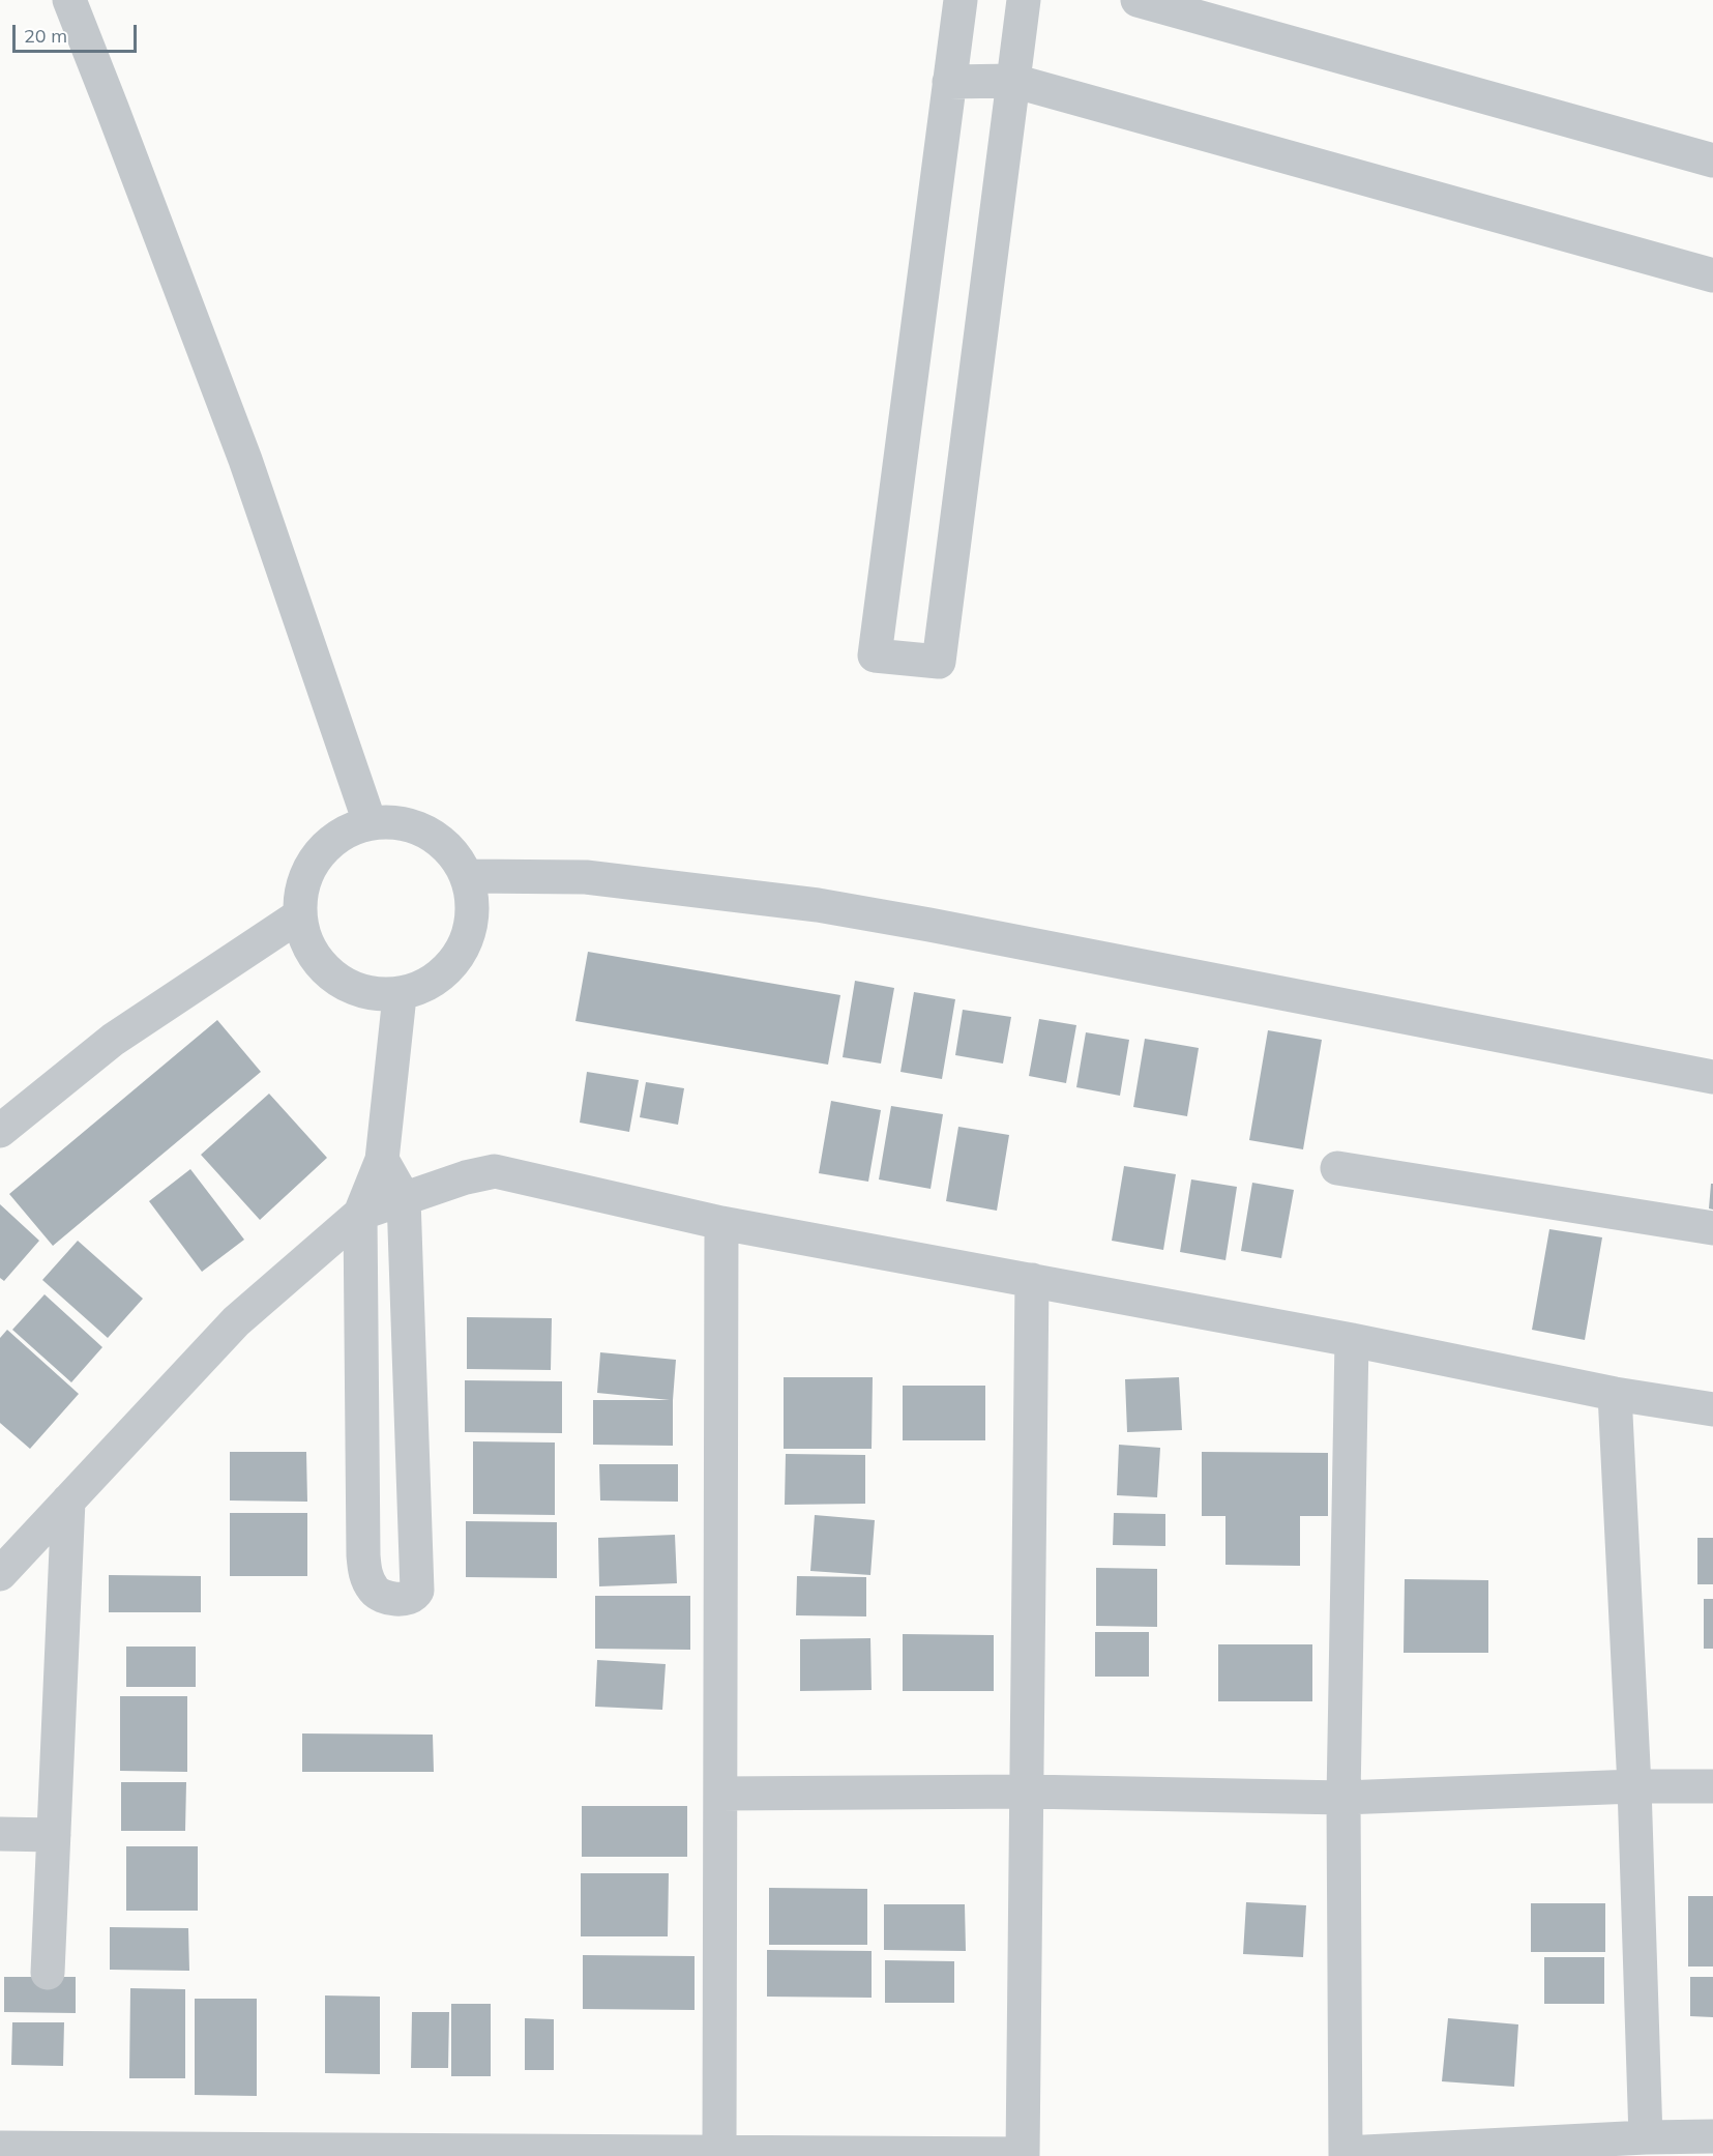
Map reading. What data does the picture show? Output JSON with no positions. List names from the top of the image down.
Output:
{
  "scale_bar": "20 m"
}
